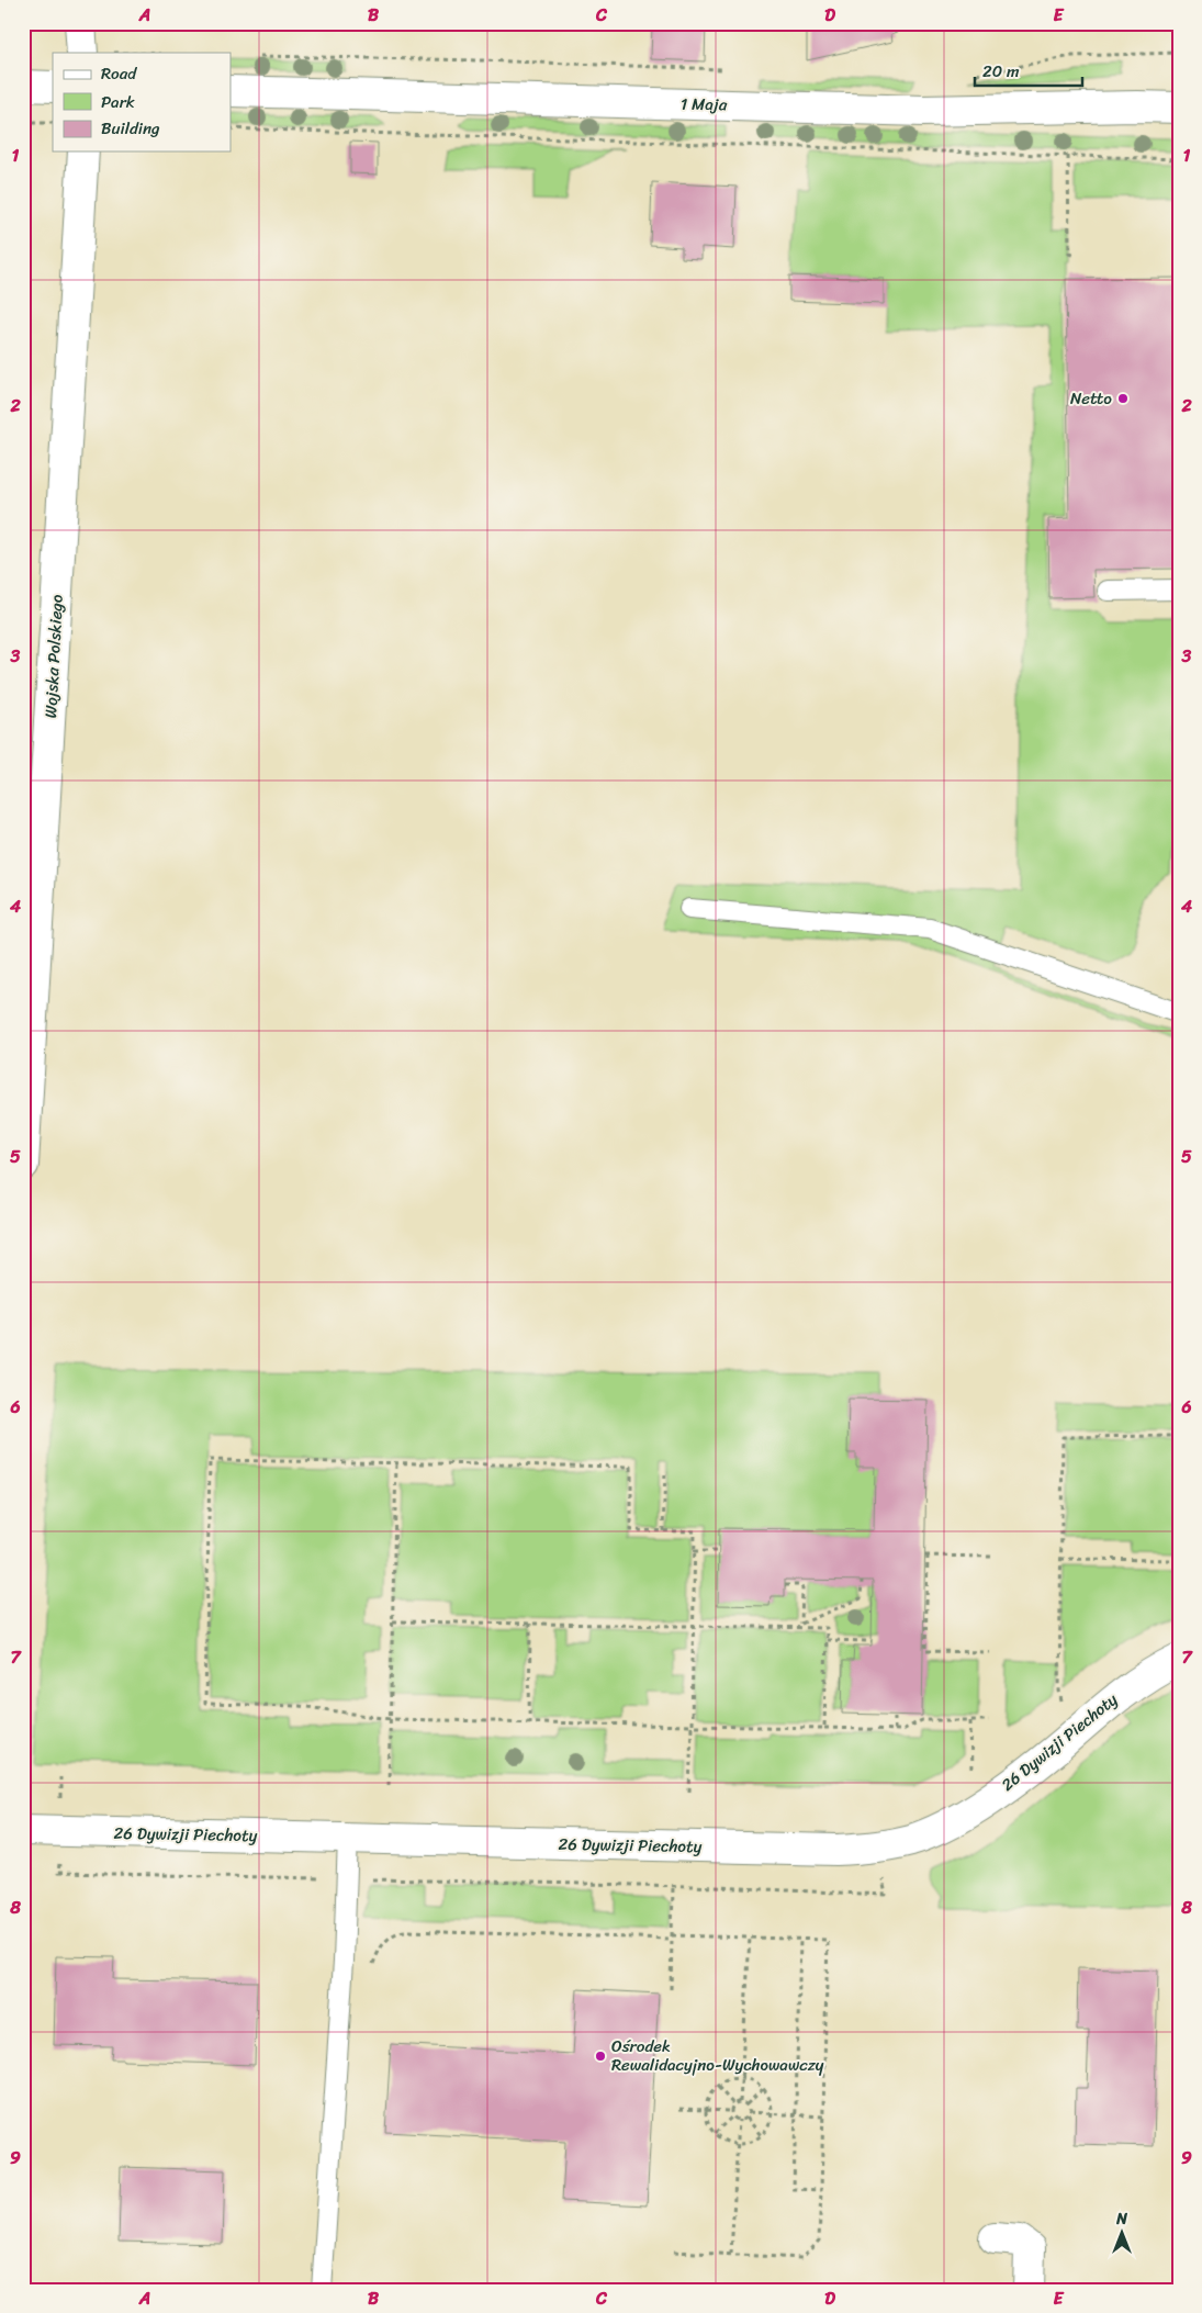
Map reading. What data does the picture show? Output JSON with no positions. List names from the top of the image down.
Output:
{
  "streets": {
    "street": ["1 Maja", "Wojska Polskiego", "26 Dywizji Piechoty"]
  },
  "places": ["Netto", "Ośrodek Rewalidacyjno-Wychowawczy"],
  "legend": ["Road", "Park", "Building"],
  "scale_bar": "20 m",
  "north": "top",
  "grid": {
    "columns": [
      "A",
      "B",
      "C",
      "D",
      "E"
    ],
    "rows": [
      "1",
      "2",
      "3",
      "4",
      "5",
      "6",
      "7",
      "8",
      "9"
    ]
  }
}
